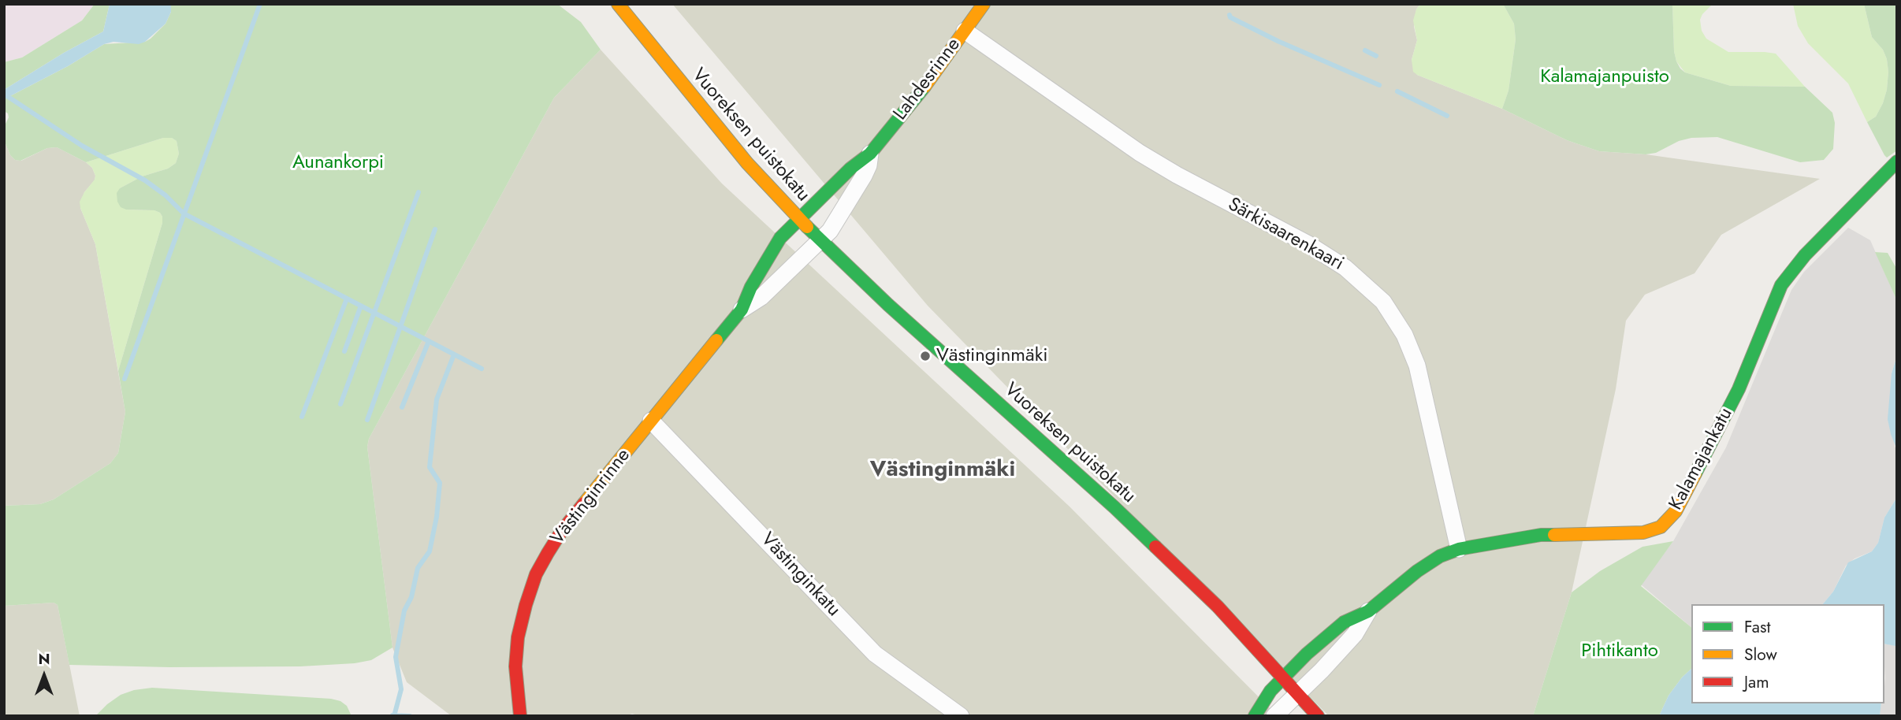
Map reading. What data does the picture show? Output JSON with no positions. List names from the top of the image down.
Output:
{
  "streets": {
    "street": [
      "Lahdesrinne",
      "Vuoreksen puistokatu",
      "Särkisaarenkaari",
      "Kalamajankatu",
      "Västinginrinne",
      "Västinginkatu"
    ]
  },
  "crossings": [
    ["Lahdesrinne", "Vuoreksen puistokatu"],
    ["Lahdesrinne", "Särkisaarenkaari"],
    ["Lahdesrinne", "Västinginrinne"],
    ["Vuoreksen puistokatu", "Kalamajankatu"],
    ["Vuoreksen puistokatu", "Västinginrinne"],
    ["Särkisaarenkaari", "Kalamajankatu"],
    ["Västinginrinne", "Västinginkatu"]
  ],
  "districts": ["Västinginmäki"],
  "parks": ["Kalamajanpuisto", "Aunankorpi", "Pihtikanto"],
  "places": ["Västinginmäki"],
  "legend": ["Fast", "Slow", "Jam"],
  "north": "top"
}
